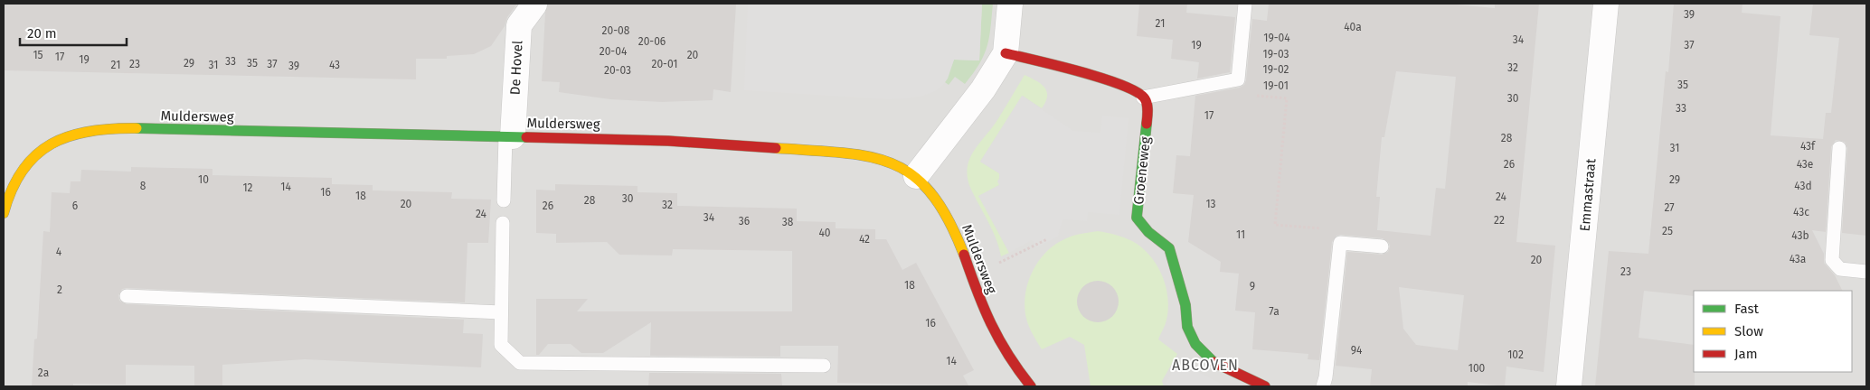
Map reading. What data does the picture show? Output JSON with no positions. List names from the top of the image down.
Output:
{
  "streets": {
    "street": [
      "De Hovel",
      "Muldersweg",
      "Groeneweg",
      "Emmastraat"
    ]
  },
  "crossings": [
    ["De Hovel", "Muldersweg"]
  ],
  "districts": ["ABCOVEN"],
  "house_numbers": [
    "39",
    "21",
    "40a",
    "20-08",
    "19-04",
    "34",
    "20-06",
    "19",
    "37",
    "20-04",
    "19-03",
    "15",
    "20",
    "17",
    "19",
    "33",
    "29",
    "35",
    "23",
    "37",
    "20-01",
    "21",
    "31",
    "43",
    "39",
    "32",
    "19-02",
    "20-03",
    "35",
    "19-01",
    "30",
    "33",
    "17",
    "28",
    "43f",
    "31",
    "26",
    "43e",
    "10",
    "29",
    "8",
    "43d",
    "14",
    "12",
    "16",
    "18",
    "24",
    "30",
    "28",
    "20",
    "13",
    "32",
    "6",
    "26",
    "27",
    "43c",
    "24",
    "34",
    "22",
    "36",
    "38",
    "25",
    "40",
    "11",
    "43b",
    "42",
    "4",
    "43a",
    "20",
    "23",
    "18",
    "9",
    "2",
    "7a",
    "16",
    "94",
    "102",
    "14",
    "100",
    "2a"
  ],
  "legend": ["Fast", "Slow", "Jam"],
  "scale_bar": "20 m"
}
